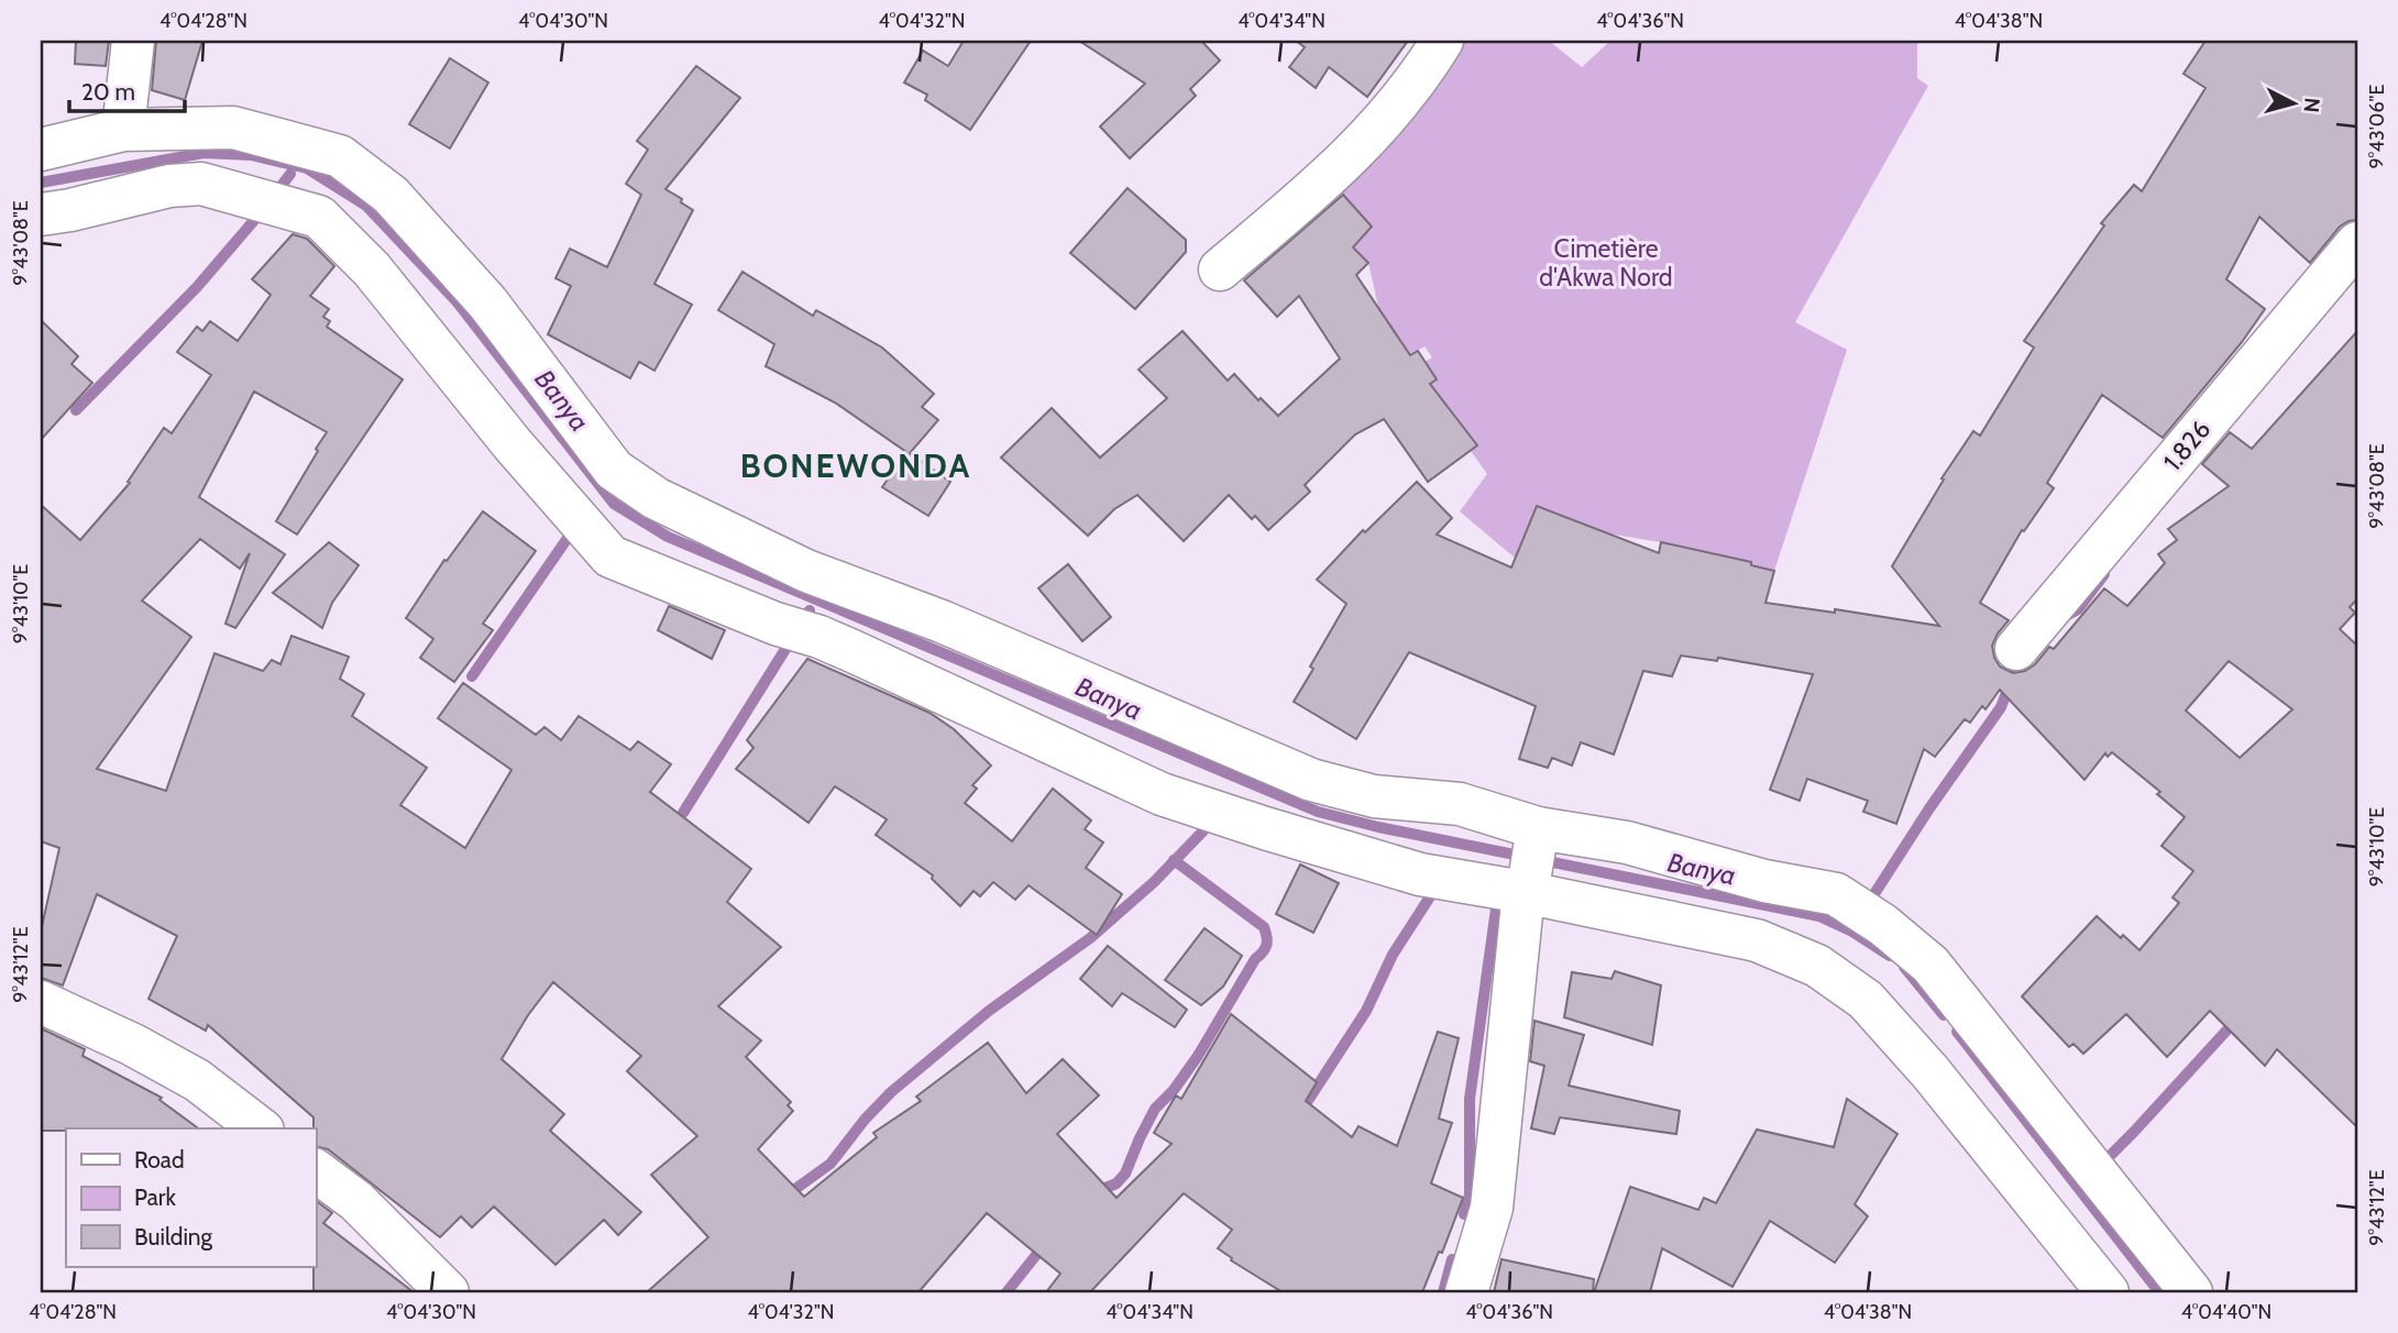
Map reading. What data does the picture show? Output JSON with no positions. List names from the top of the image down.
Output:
{
  "streets": {
    "street": ["1.826"]
  },
  "districts": ["BONEWONDA"],
  "water": ["Banya"],
  "parks": ["Cimetière d'Akwa Nord"],
  "legend": ["Road", "Park", "Building"],
  "scale_bar": "20 m",
  "north": "right",
  "coordinates": [
    "4°04'28\"N",
    "4°04'30\"N",
    "4°04'32\"N",
    "4°04'34\"N",
    "4°04'36\"N",
    "4°04'38\"N",
    "9°43'06\"E",
    "9°43'08\"E",
    "9°43'10\"E",
    "9°43'12\"E",
    "4°04'40\"N"
  ]
}
